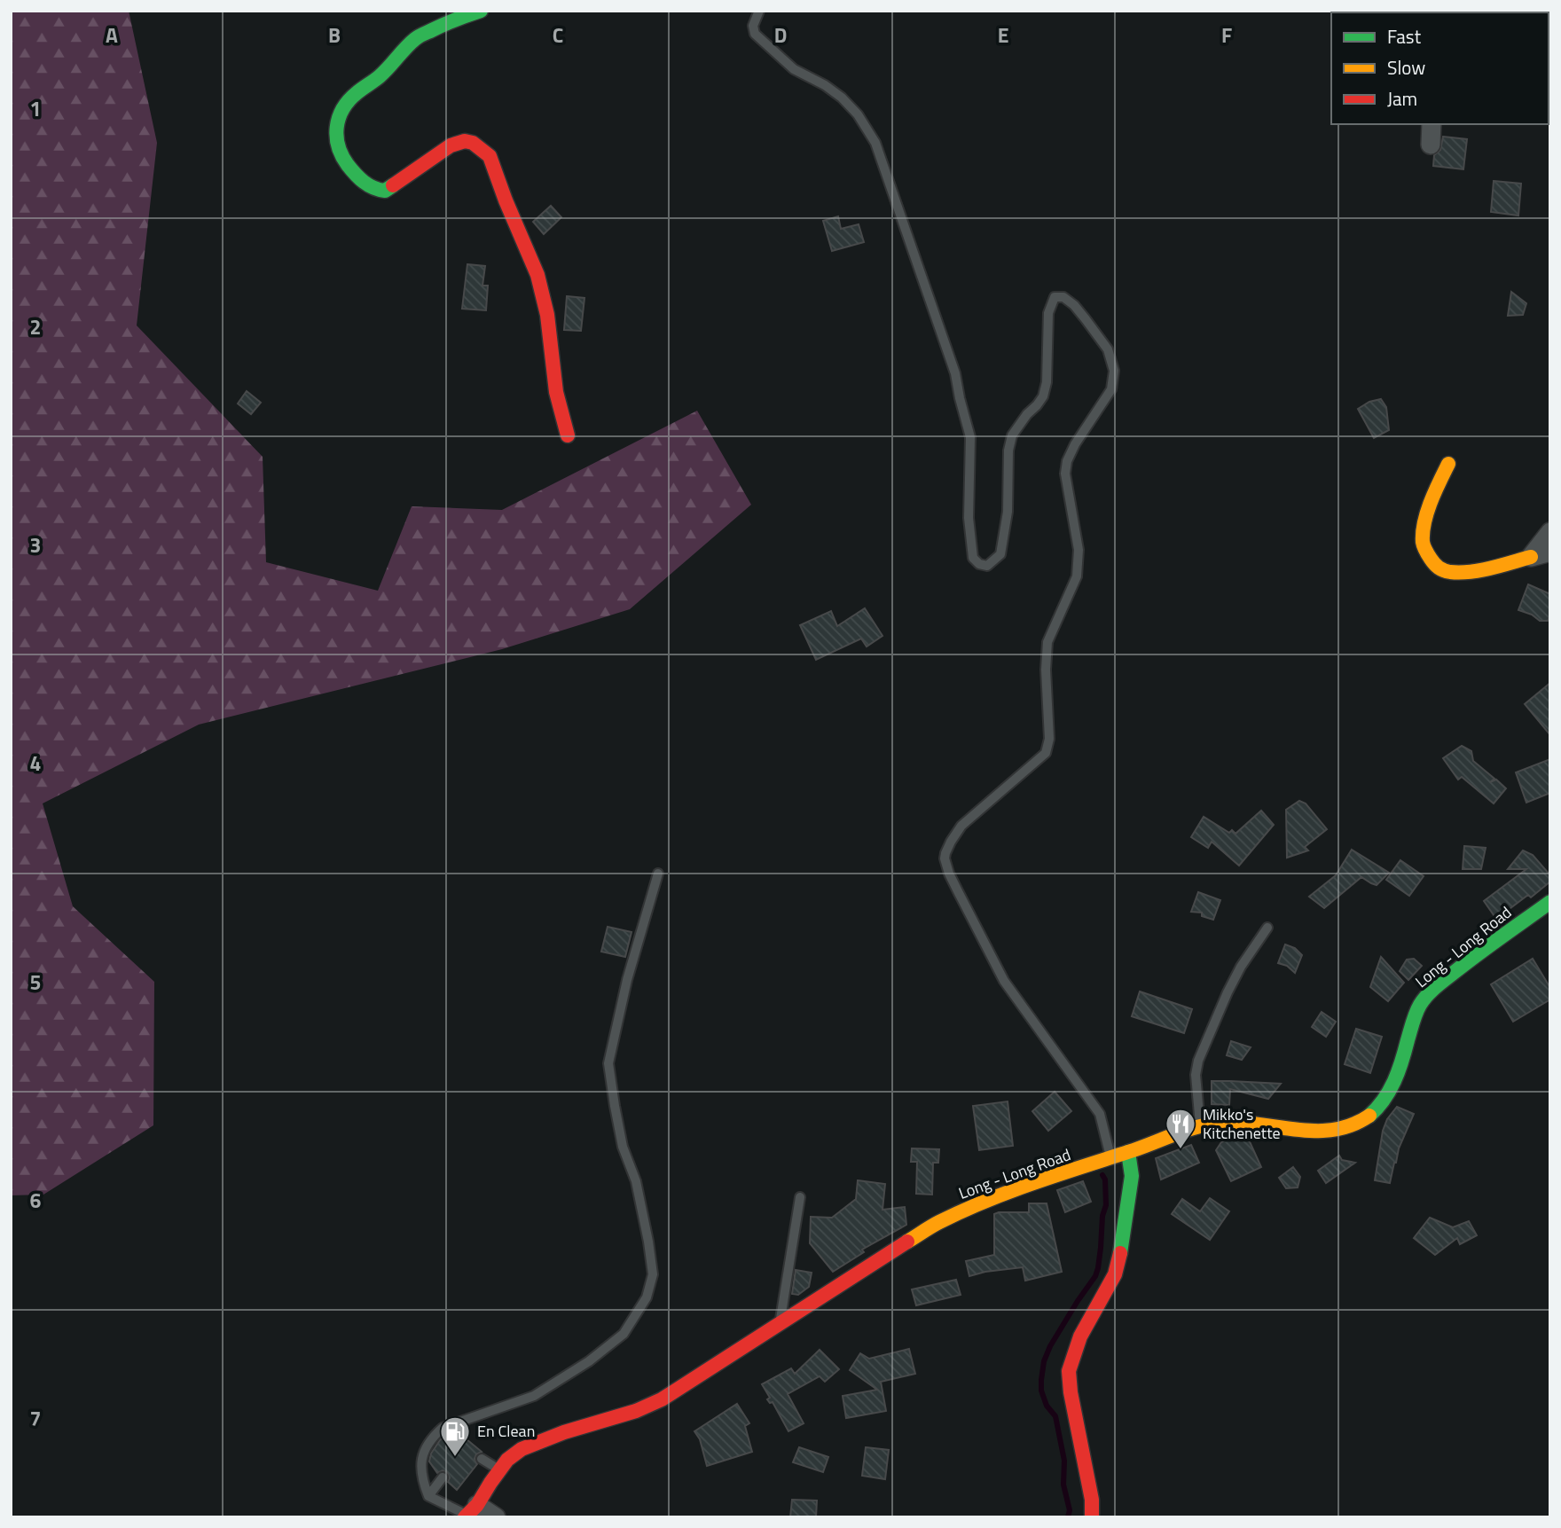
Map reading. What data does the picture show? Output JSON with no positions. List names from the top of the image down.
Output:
{
  "streets": {
    "main road": ["Long - Long Road"]
  },
  "places": {
    "restaurant": ["Mikko's Kitchenette"],
    "fuel station": ["En Clean"]
  },
  "legend": ["Fast", "Slow", "Jam"],
  "grid": {
    "columns": [
      "A",
      "B",
      "C",
      "D",
      "E",
      "F"
    ],
    "rows": [
      "1",
      "2",
      "3",
      "4",
      "5",
      "6",
      "7"
    ]
  }
}
